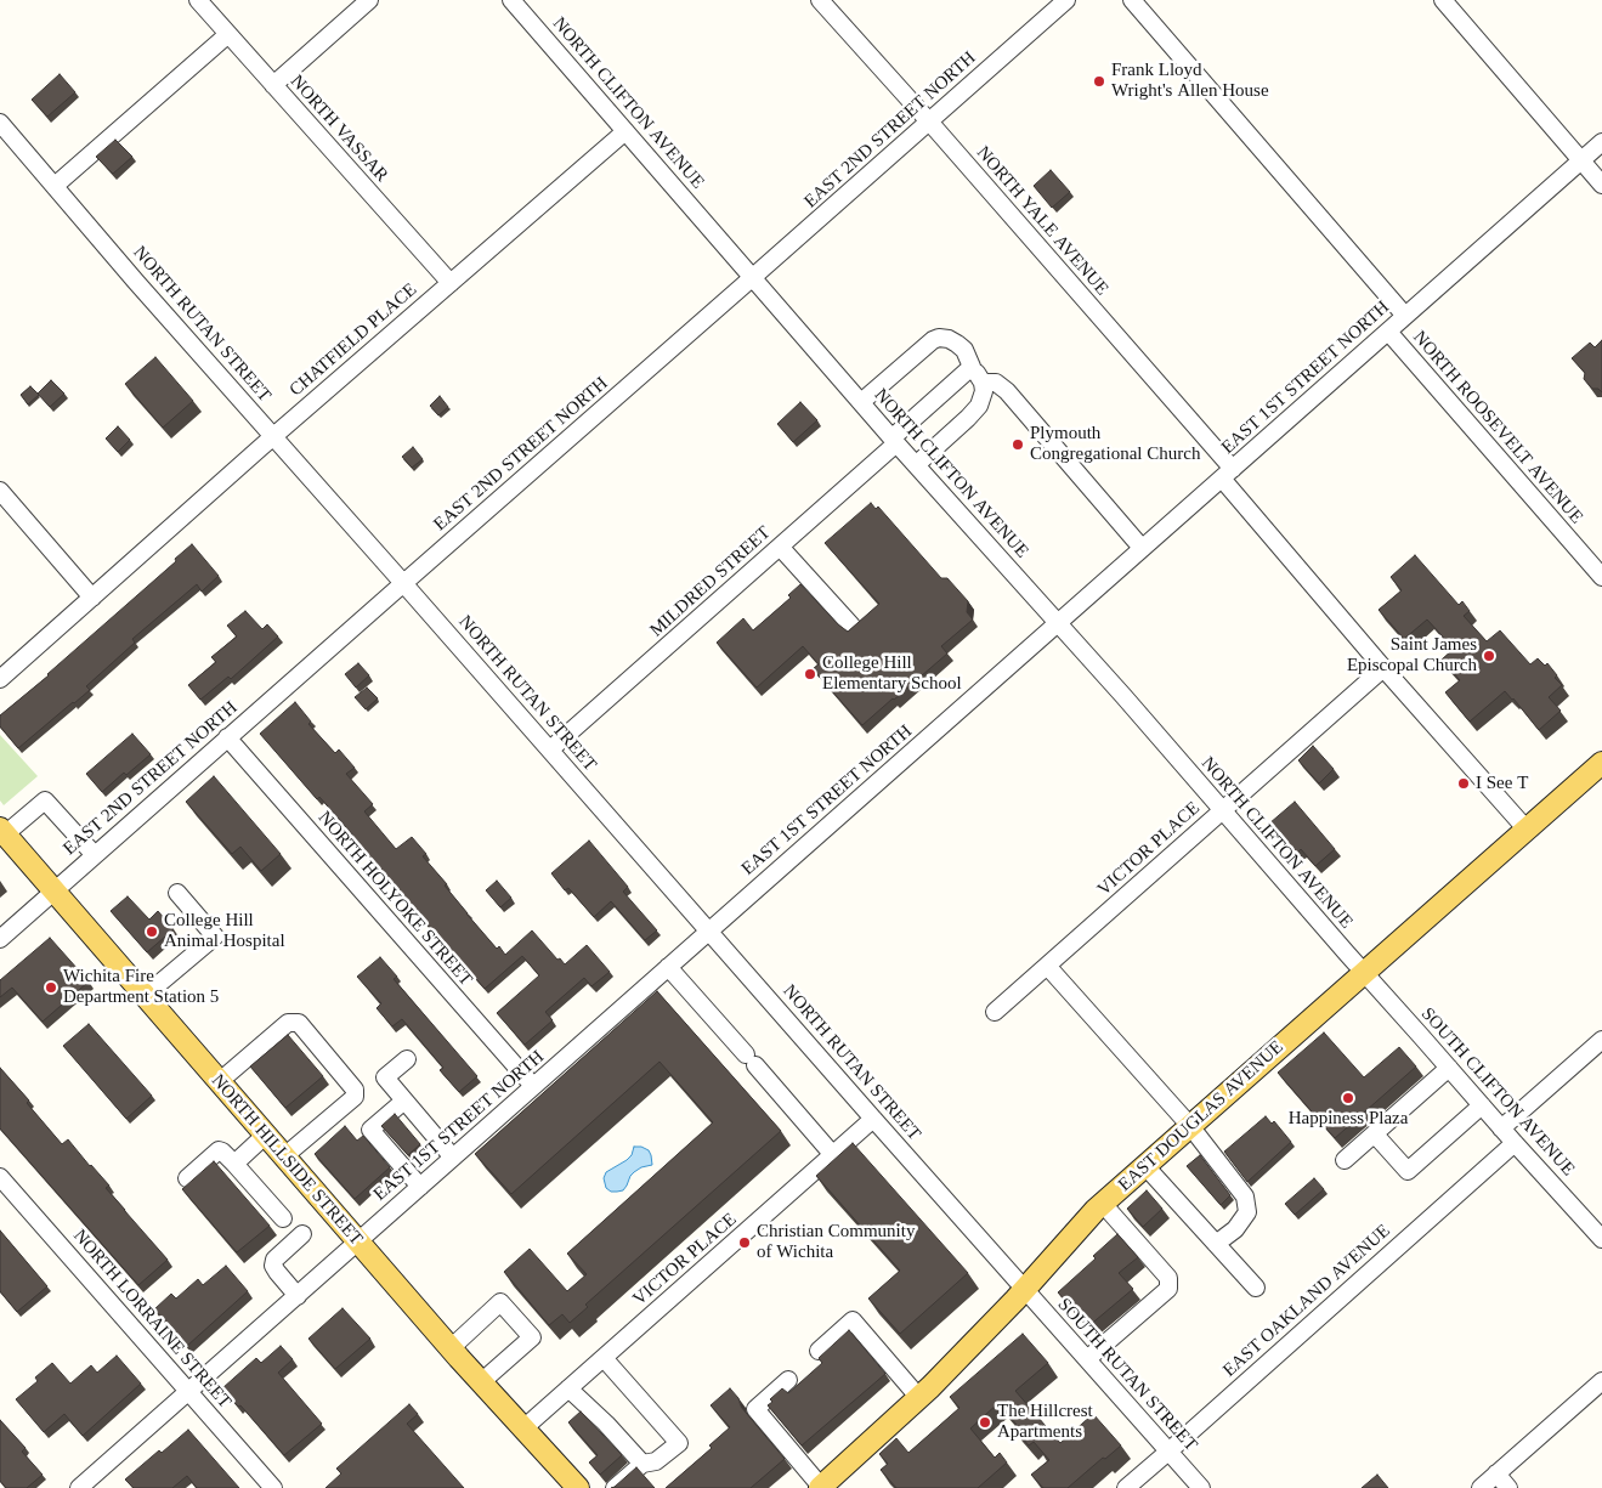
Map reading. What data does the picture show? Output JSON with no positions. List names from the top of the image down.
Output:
{
  "streets": {
    "main road": ["EAST DOUGLAS AVENUE", "NORTH HILLSIDE STREET"],
    "street": [
      "NORTH CLIFTON AVENUE",
      "NORTH VASSAR",
      "EAST 2ND STREET NORTH",
      "NORTH YALE AVENUE",
      "NORTH RUTAN STREET",
      "CHATFIELD PLACE",
      "EAST 1ST STREET NORTH",
      "NORTH ROOSEVELT AVENUE",
      "MILDRED STREET",
      "VICTOR PLACE",
      "NORTH HOLYOKE STREET",
      "SOUTH CLIFTON AVENUE",
      "EAST OAKLAND AVENUE",
      "NORTH LORRAINE STREET",
      "SOUTH RUTAN STREET"
    ]
  },
  "crossings": [
    ["NORTH CLIFTON AVENUE", "EAST 2ND STREET NORTH"],
    ["NORTH CLIFTON AVENUE", "CHATFIELD PLACE"],
    ["NORTH CLIFTON AVENUE", "EAST 1ST STREET NORTH"],
    ["NORTH CLIFTON AVENUE", "MILDRED STREET"],
    ["NORTH CLIFTON AVENUE", "VICTOR PLACE"],
    ["NORTH CLIFTON AVENUE", "SOUTH CLIFTON AVENUE"],
    ["NORTH CLIFTON AVENUE", "EAST DOUGLAS AVENUE"],
    ["NORTH VASSAR", "CHATFIELD PLACE"],
    ["EAST 2ND STREET NORTH", "NORTH YALE AVENUE"],
    ["EAST 2ND STREET NORTH", "NORTH RUTAN STREET"],
    ["EAST 2ND STREET NORTH", "NORTH HOLYOKE STREET"],
    ["EAST 2ND STREET NORTH", "NORTH HILLSIDE STREET"],
    ["NORTH YALE AVENUE", "EAST 1ST STREET NORTH"],
    ["NORTH YALE AVENUE", "VICTOR PLACE"],
    ["NORTH YALE AVENUE", "EAST DOUGLAS AVENUE"],
    ["NORTH RUTAN STREET", "CHATFIELD PLACE"],
    ["NORTH RUTAN STREET", "EAST 1ST STREET NORTH"],
    ["NORTH RUTAN STREET", "MILDRED STREET"],
    ["NORTH RUTAN STREET", "VICTOR PLACE"],
    ["NORTH RUTAN STREET", "EAST DOUGLAS AVENUE"],
    ["NORTH RUTAN STREET", "SOUTH RUTAN STREET"],
    ["EAST 1ST STREET NORTH", "NORTH ROOSEVELT AVENUE"],
    ["EAST 1ST STREET NORTH", "NORTH HOLYOKE STREET"],
    ["EAST 1ST STREET NORTH", "NORTH HILLSIDE STREET"],
    ["EAST 1ST STREET NORTH", "NORTH LORRAINE STREET"],
    ["VICTOR PLACE", "NORTH HILLSIDE STREET"],
    ["SOUTH CLIFTON AVENUE", "EAST DOUGLAS AVENUE"],
    ["SOUTH CLIFTON AVENUE", "EAST OAKLAND AVENUE"],
    ["EAST DOUGLAS AVENUE", "SOUTH RUTAN STREET"],
    ["EAST OAKLAND AVENUE", "SOUTH RUTAN STREET"]
  ],
  "places": [
    "Frank Lloyd Wright's Allen House",
    "Plymouth Congregational Church",
    "Saint James Episcopal Church",
    "College Hill Elementary School",
    "I See T",
    "College Hill Animal Hospital",
    "Wichita Fire Department Station 5",
    "Happiness Plaza",
    "Christian Community of Wichita",
    "The Hillcrest Apartments"
  ]
}
